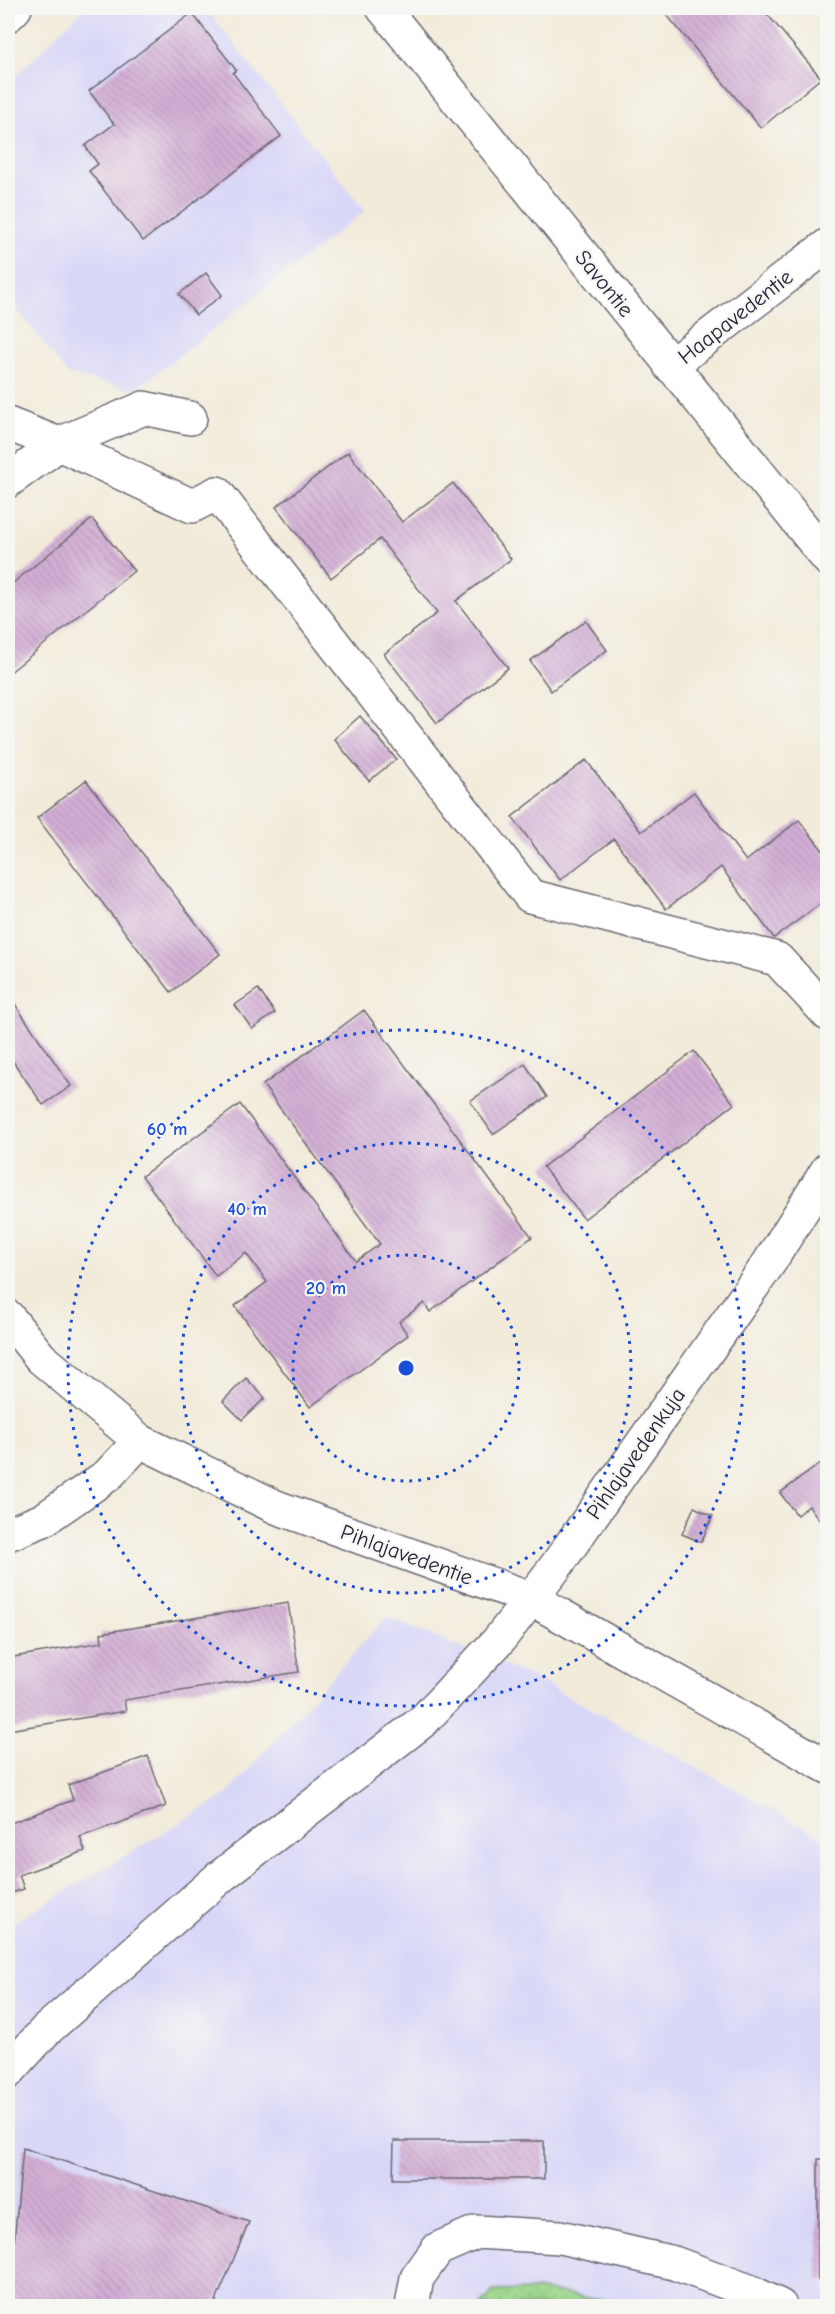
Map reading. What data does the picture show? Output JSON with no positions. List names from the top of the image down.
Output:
{
  "streets": {
    "street": [
      "Savontie",
      "Haapavedentie",
      "Pihlajavedenkuja",
      "Pihlajavedentie"
    ]
  },
  "crossings": [
    ["Savontie", "Haapavedentie"],
    ["Pihlajavedenkuja", "Pihlajavedentie"]
  ],
  "rings": ["60 m", "40 m", "20 m"]
}
